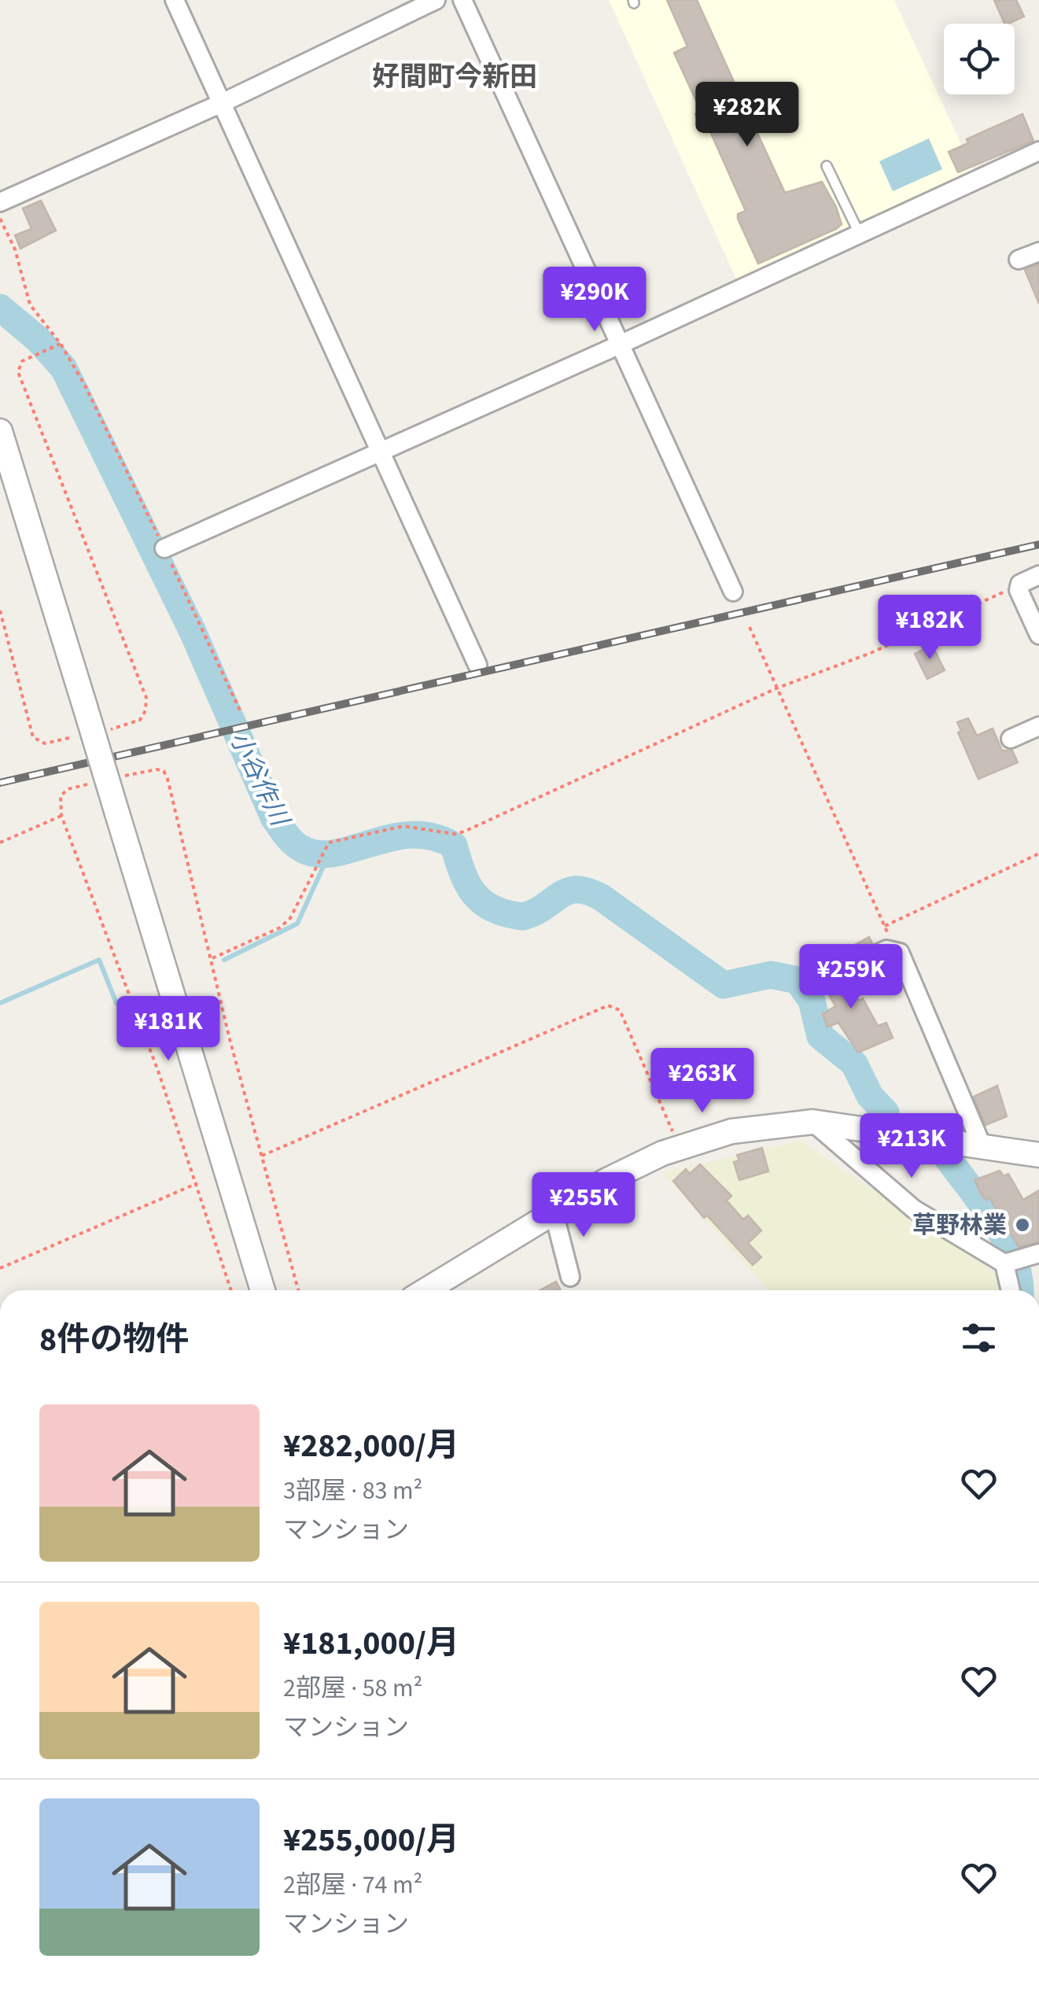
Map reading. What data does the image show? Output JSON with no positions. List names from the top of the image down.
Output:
{
  "districts": ["好間町今新田"],
  "water": ["小谷作川"],
  "places": ["草野林業"],
  "page": {
    "price": [
      "¥282K",
      "¥290K",
      "¥182K",
      "¥259K",
      "¥181K",
      "¥263K",
      "¥213K",
      "¥255K"
    ],
    "heading": "8件の物件",
    "list": [
      {
        "name": "¥282,000/月",
        "note": "3部屋 · 83 m² · マンション"
      },
      {
        "name": "¥181,000/月",
        "note": "2部屋 · 58 m² · マンション"
      },
      {
        "name": "¥255,000/月",
        "note": "2部屋 · 74 m² · マンション"
      }
    ]
  }
}
